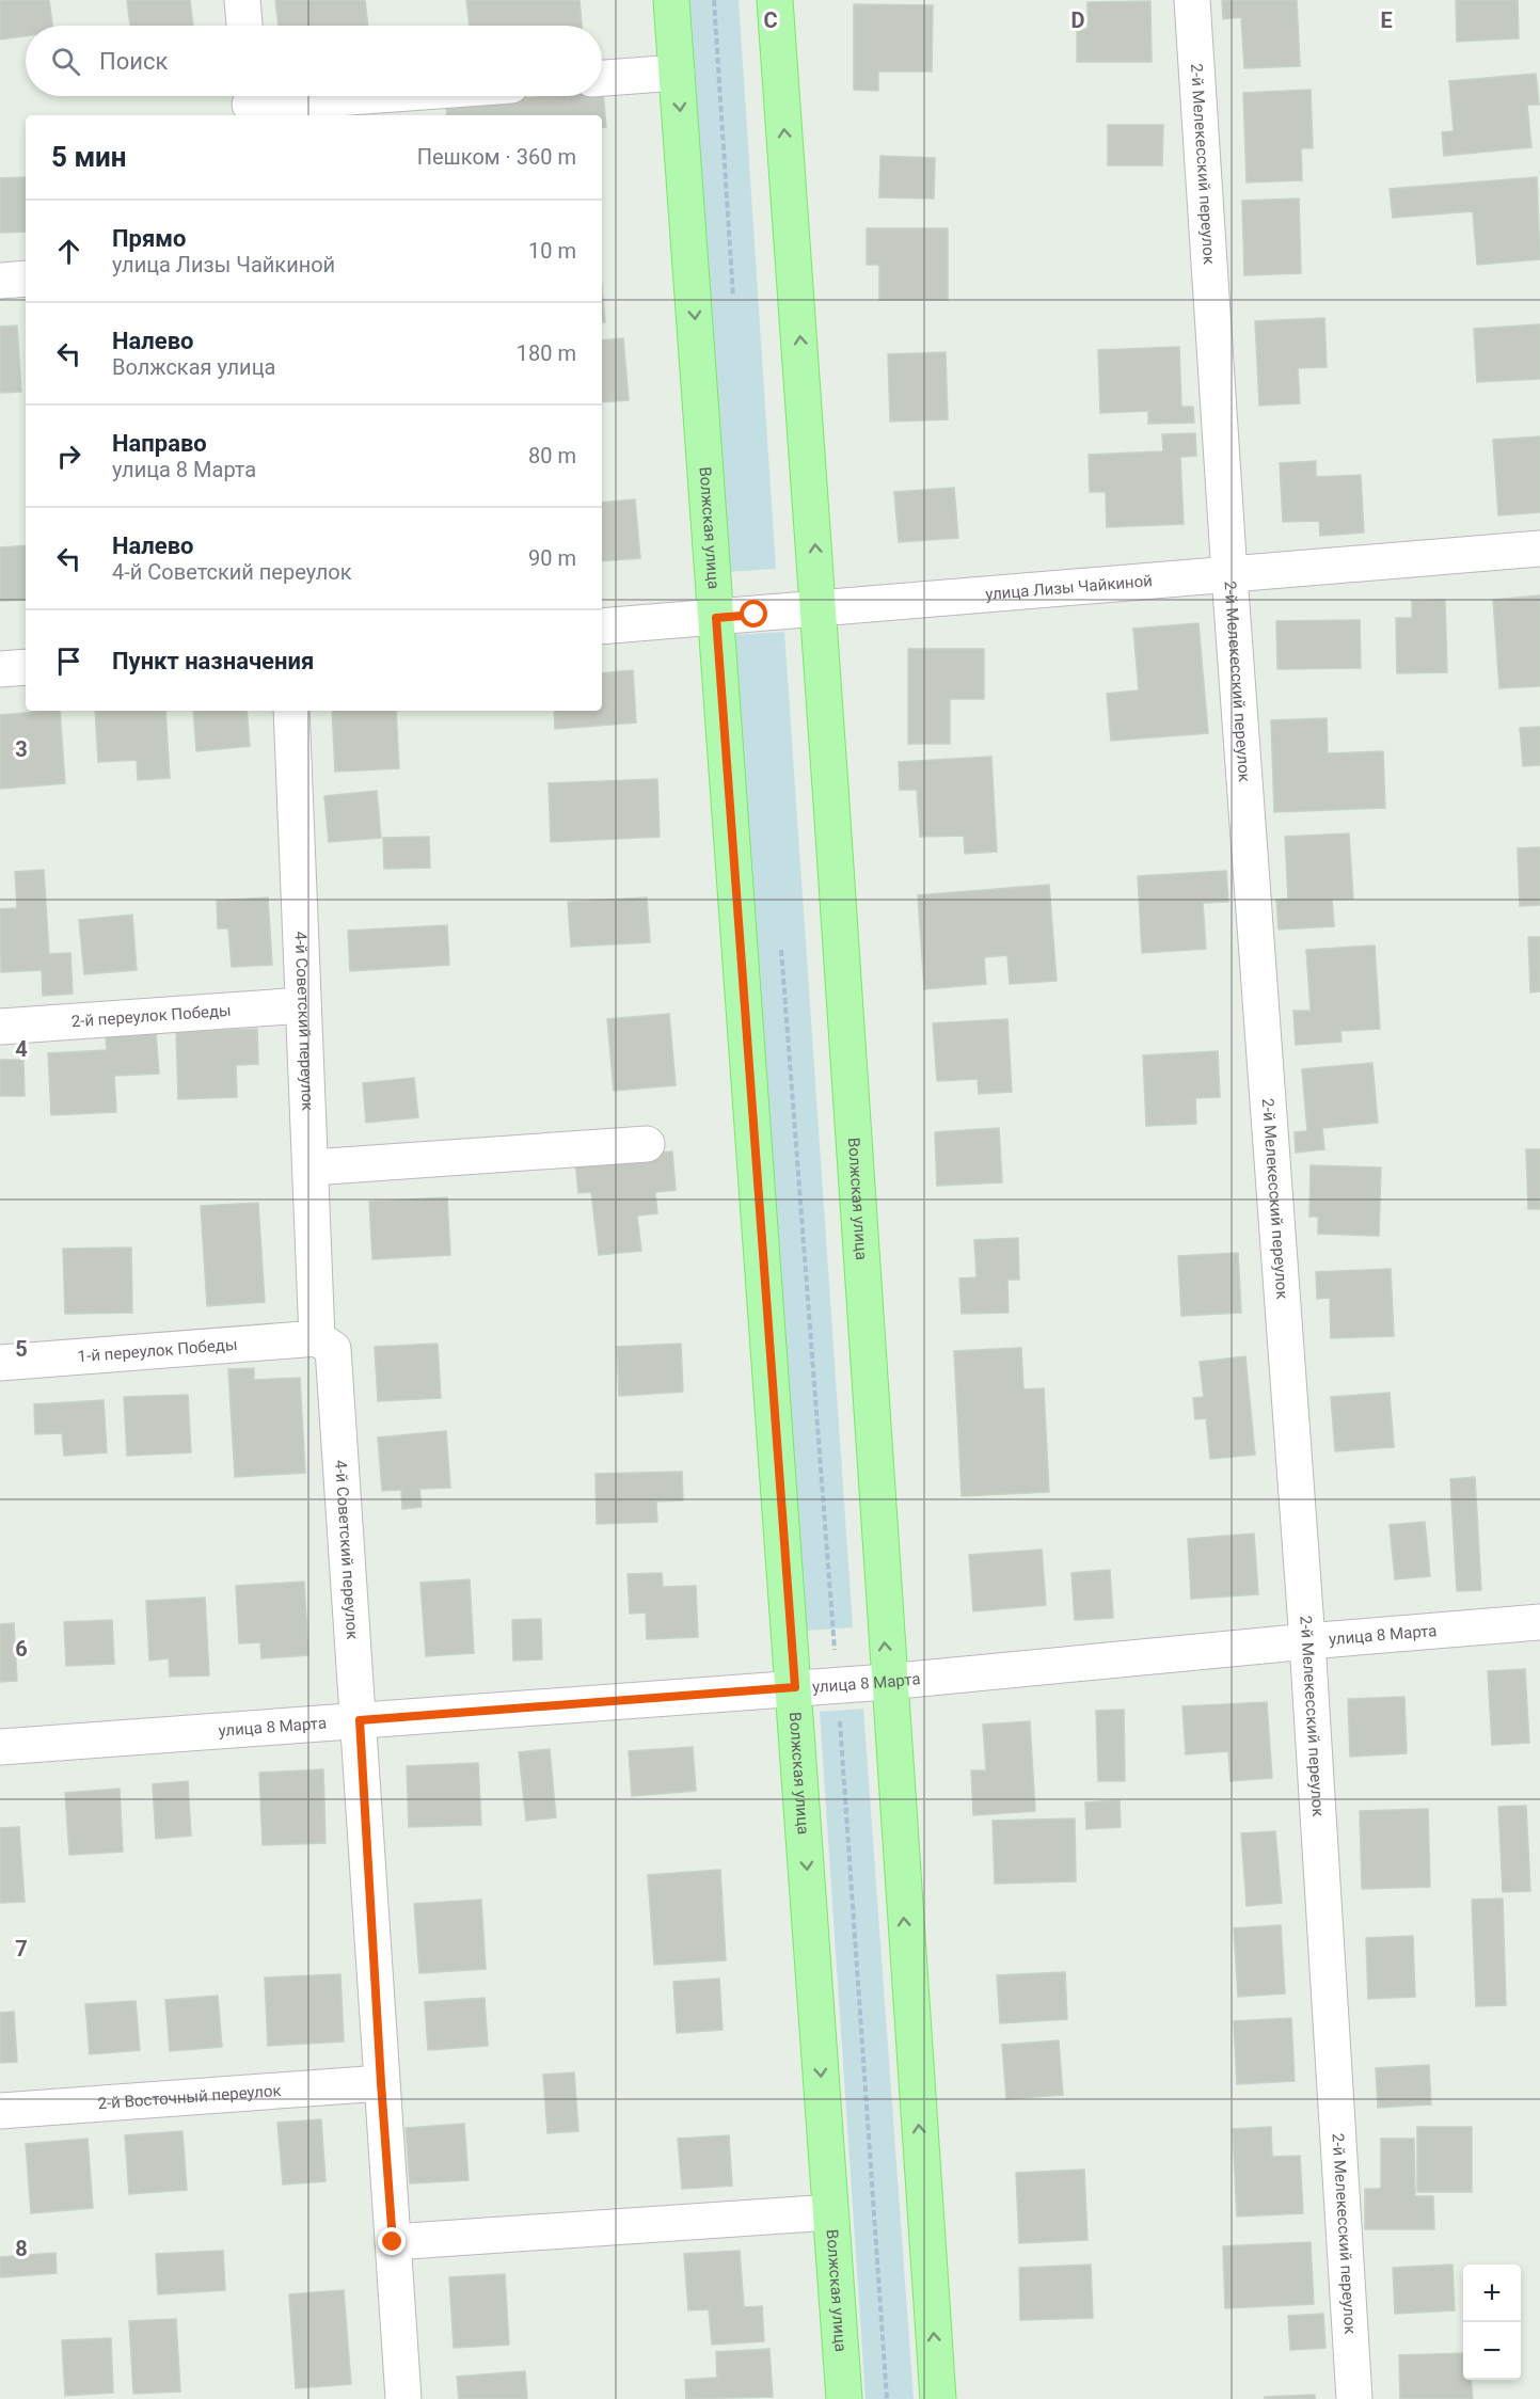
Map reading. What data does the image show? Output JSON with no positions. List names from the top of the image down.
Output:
{
  "streets": {
    "main road": ["Волжская улица"],
    "street": [
      "2-й Мелекесский переулок",
      "улица Лизы Чайкиной",
      "2-й переулок Победы",
      "4-й Советский переулок",
      "1-й переулок Победы",
      "улица 8 Марта",
      "2-й Восточный переулок"
    ]
  },
  "crossings": [
    ["2-й Мелекесский переулок", "улица Лизы Чайкиной"],
    ["2-й Мелекесский переулок", "улица 8 Марта"],
    ["Волжская улица", "улица Лизы Чайкиной"],
    ["Волжская улица", "улица 8 Марта"],
    ["2-й переулок Победы", "4-й Советский переулок"],
    ["4-й Советский переулок", "1-й переулок Победы"],
    ["4-й Советский переулок", "улица 8 Марта"],
    ["4-й Советский переулок", "2-й Восточный переулок"]
  ],
  "page": {
    "search": "Поиск",
    "heading": ["5 мин", "Пешком · 360 m"],
    "list": [
      ["Прямо", "улица Лизы Чайкиной", "10 m"],
      ["Налево", "Волжская улица", "180 m"],
      ["Направо", "улица 8 Марта", "80 m"],
      ["Налево", "4-й Советский переулок", "90 m"],
      "Пункт назначения"
    ],
    "map_buttons": ["+", "−"]
  },
  "grid": {
    "columns": ["C", "D", "E"],
    "rows": [
      "3",
      "4",
      "5",
      "6",
      "7",
      "8"
    ]
  }
}
